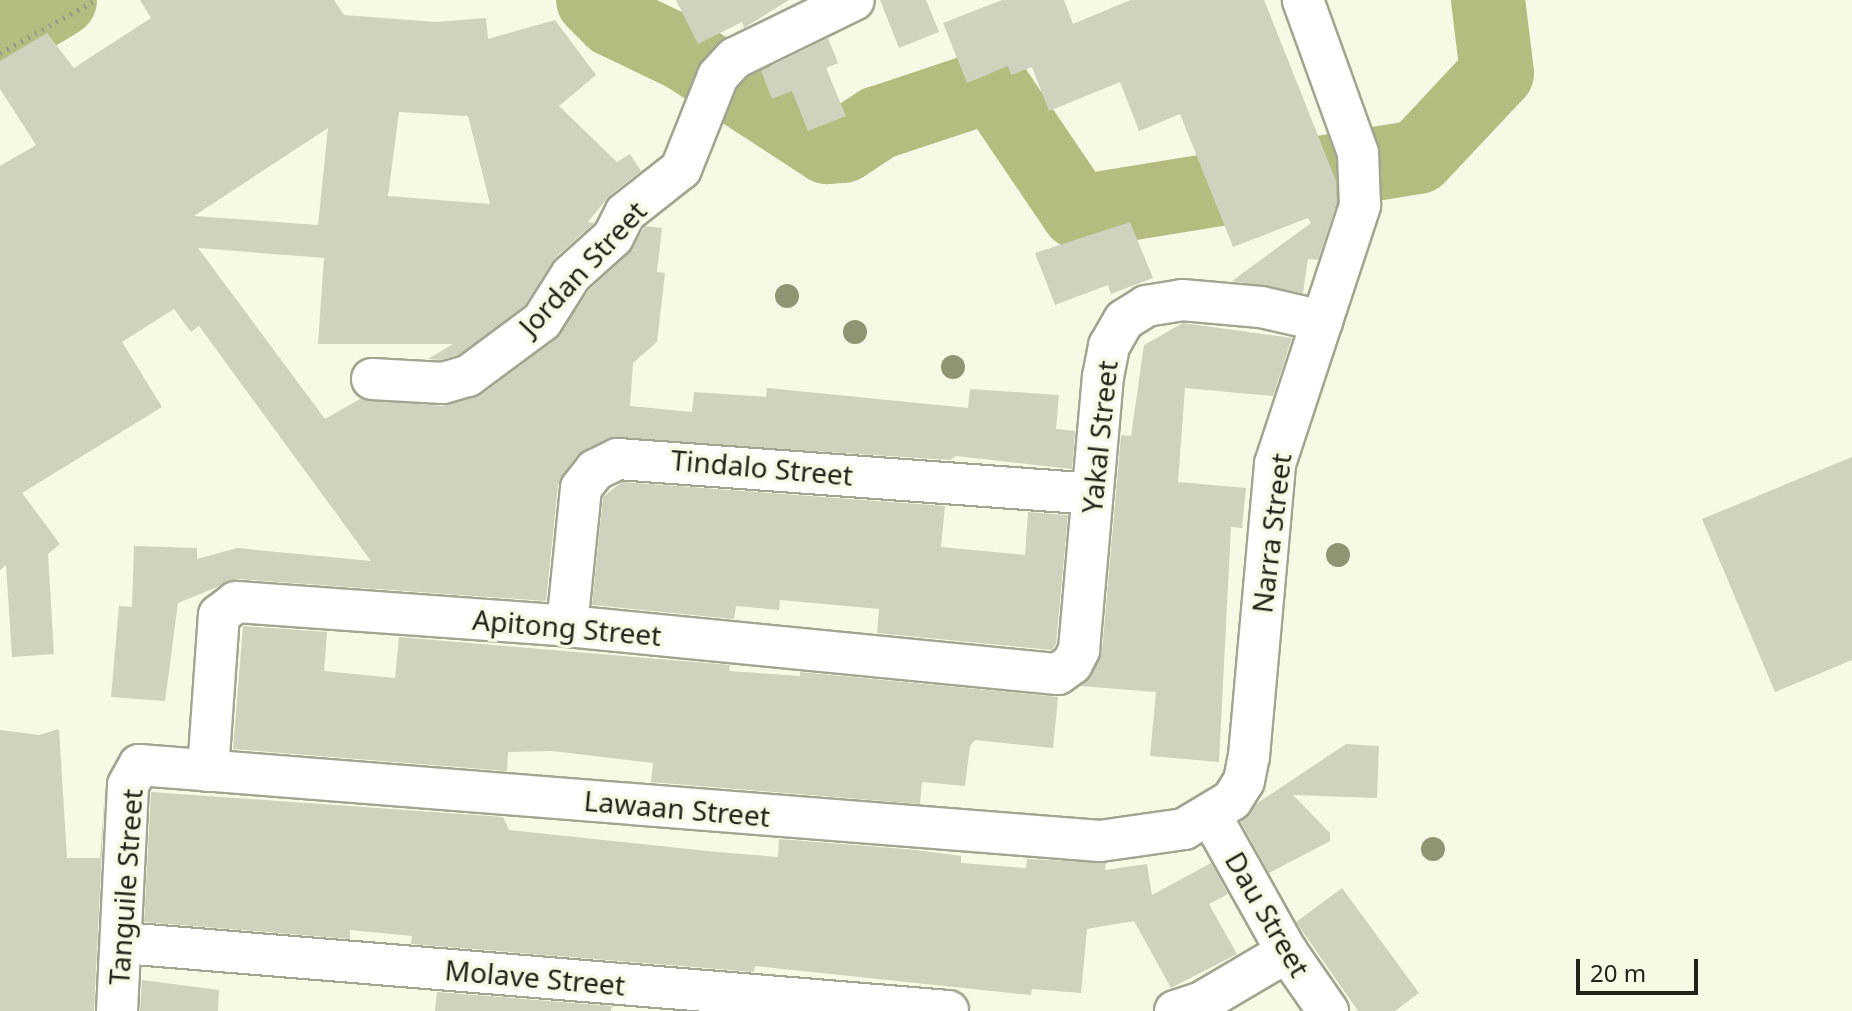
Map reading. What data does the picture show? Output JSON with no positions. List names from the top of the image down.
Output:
{
  "streets": {
    "street": [
      "Jordan Street",
      "Yakal Street",
      "Tindalo Street",
      "Narra Street",
      "Apitong Street",
      "Lawaan Street",
      "Tanguile Street",
      "Dau Street",
      "Molave Street"
    ]
  },
  "crossings": [
    ["Yakal Street", "Tindalo Street"],
    ["Yakal Street", "Narra Street"],
    ["Yakal Street", "Apitong Street"],
    ["Tindalo Street", "Apitong Street"],
    ["Narra Street", "Lawaan Street"],
    ["Narra Street", "Dau Street"],
    ["Apitong Street", "Lawaan Street"],
    ["Lawaan Street", "Tanguile Street"],
    ["Lawaan Street", "Dau Street"],
    ["Tanguile Street", "Molave Street"]
  ],
  "scale_bar": "20 m"
}
